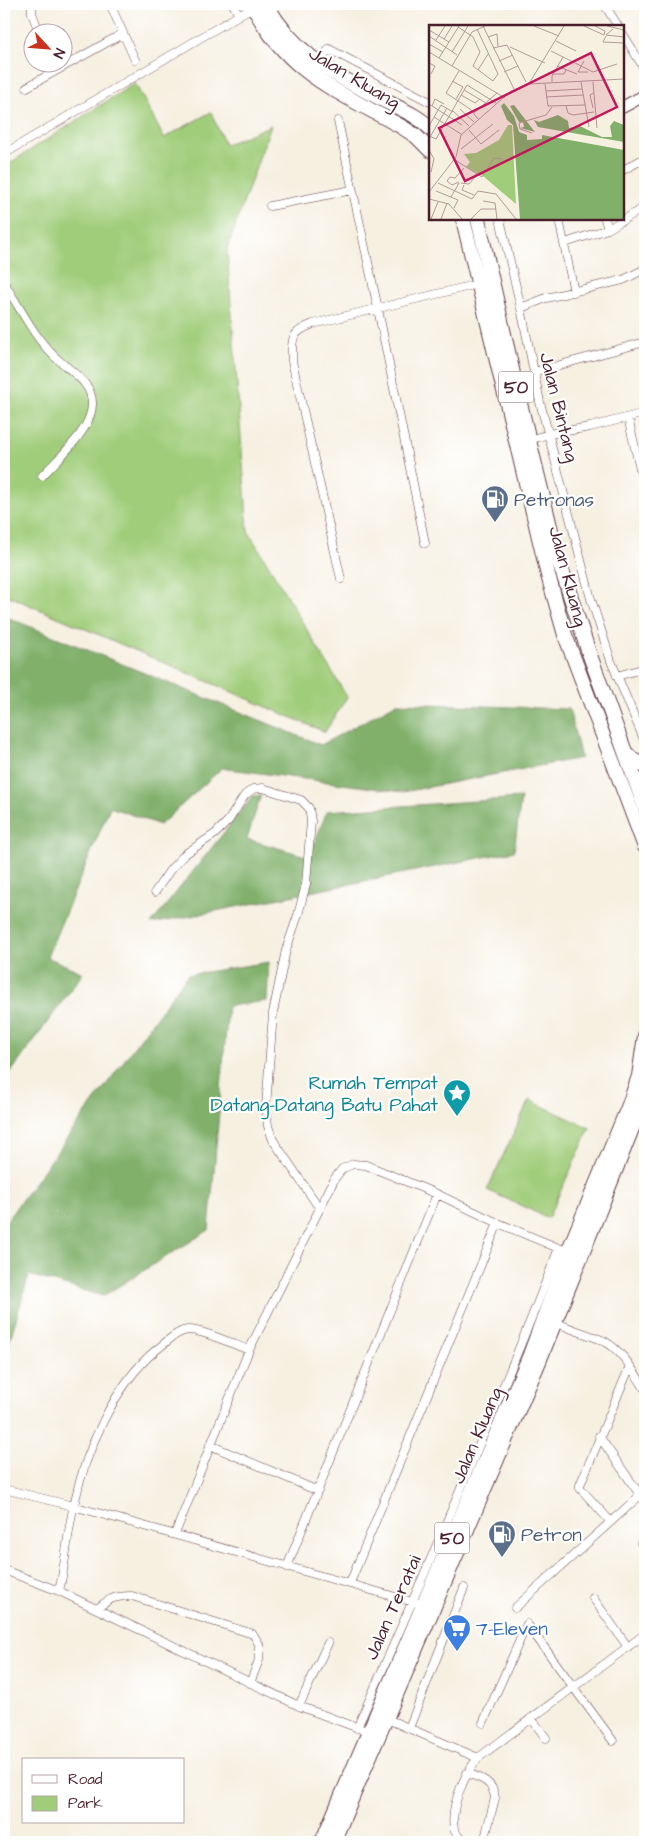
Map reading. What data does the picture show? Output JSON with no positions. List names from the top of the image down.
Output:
{
  "streets": {
    "highway": ["Jalan Kluang", "50"],
    "street": ["Jalan Bintang"]
  },
  "places": {
    "fuel station": ["Petronas", "Petron"],
    "place": ["Rumah Tempat Datang-Datang Batu Pahat"],
    "supermarket": ["7-Eleven"]
  },
  "legend": ["Road", "Park"],
  "north": "bottom right"
}
